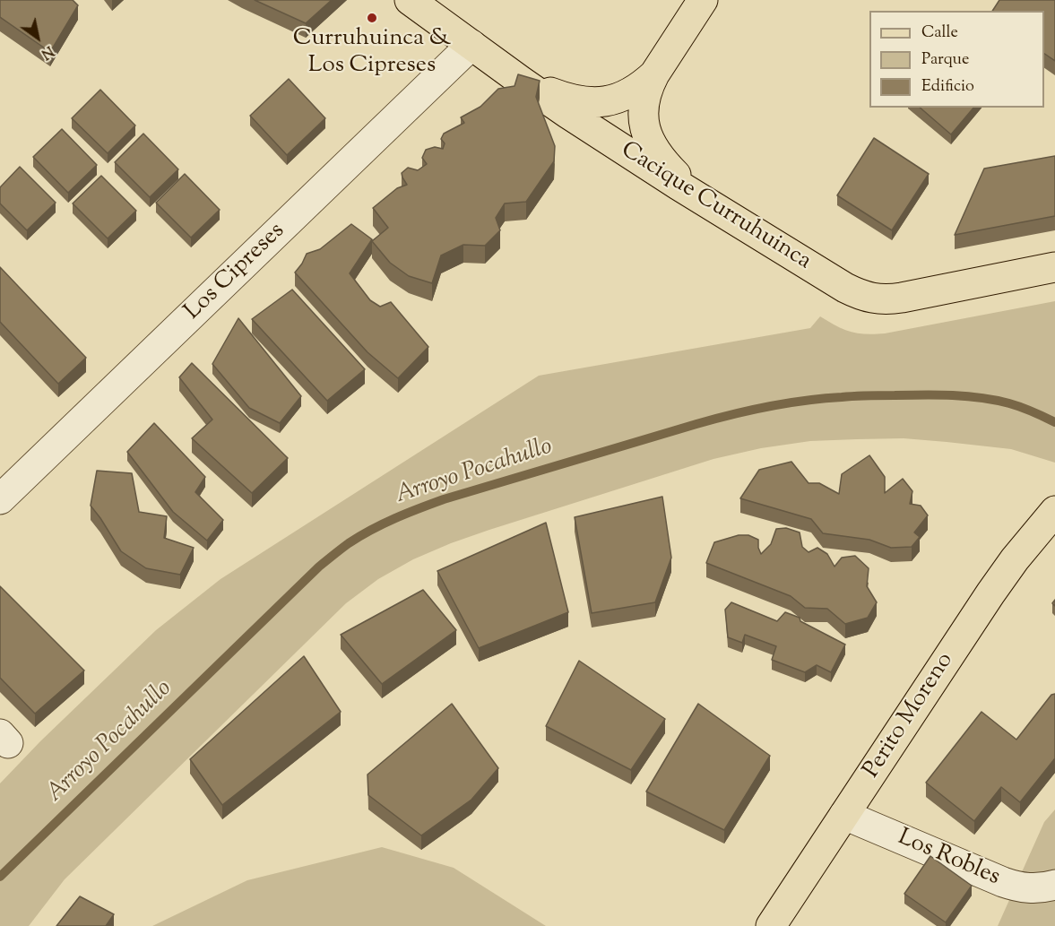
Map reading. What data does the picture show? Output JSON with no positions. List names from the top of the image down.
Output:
{
  "streets": {
    "main road": ["Cacique Curruhuinca", "Perito Moreno"],
    "street": ["Los Cipreses", "Los Robles"]
  },
  "crossings": [
    ["Cacique Curruhuinca", "Los Cipreses"],
    ["Perito Moreno", "Los Robles"]
  ],
  "water": ["Arroyo Pocahullo"],
  "places": ["Curruhuinca & Los Cipreses"],
  "legend": ["Calle", "Parque", "Edificio"],
  "north": "bottom right"
}
